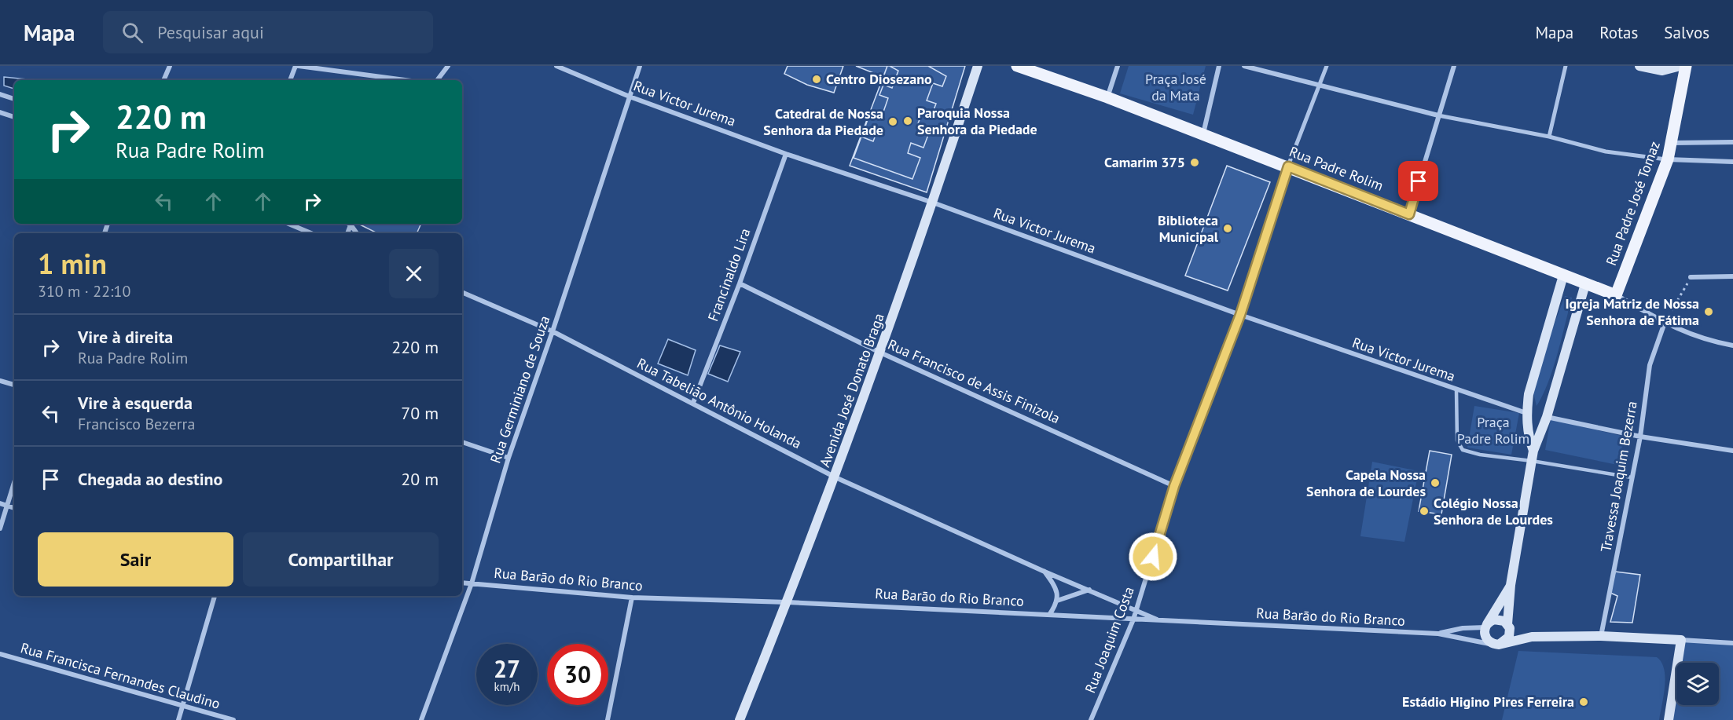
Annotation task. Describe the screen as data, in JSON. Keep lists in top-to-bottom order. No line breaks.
{"streets":{"main road":["Rua Padre Rolim","Rua Padre José Tomaz","Avenida José Donato Braga"],"street":["Rua Victor Jurema","Francinaldo Lira","Rua Francisco de Assis Finizola","Rua Germiniano de Souza","Rua Tabelião Antônio Holanda","Travessa Joaquim Bezerra","Rua Barāo do Rio Branco","Rua Joaquim Costa","Rua Francisca Fernandes Claudino"]},"crossings":[["Rua Victor Jurema","Francinaldo Lira"],["Rua Victor Jurema","Rua Germiniano de Souza"],["Rua Victor Jurema","Avenida José Donato Braga"],["Rua Victor Jurema","Rua Joaquim Costa"],["Rua Padre Rolim","Rua Padre José Tomaz"],["Rua Padre Rolim","Travessa Joaquim Bezerra"],["Rua Padre Rolim","Rua Joaquim Costa"],["Francinaldo Lira","Rua Francisco de Assis Finizola"],["Francinaldo Lira","Rua Tabelião Antônio Holanda"],["Rua Francisco de Assis Finizola","Avenida José Donato Braga"],["Rua Francisco de Assis Finizola","Rua Joaquim Costa"],["Rua Germiniano de Souza","Rua Tabelião Antônio Holanda"],["Rua Germiniano de Souza","Rua Barāo do Rio Branco"],["Avenida José Donato Braga","Rua Tabelião Antônio Holanda"],["Avenida José Donato Braga","Rua Barāo do Rio Branco"],["Rua Tabelião Antônio Holanda","Rua Barāo do Rio Branco"],["Rua Tabelião Antônio Holanda","Rua Joaquim Costa"],["Rua Barāo do Rio Branco","Rua Joaquim Costa"]],"parks":["Praça José da Mata","Praça Padre Rolim"],"places":["Centro Diosezano","Paroquia Nossa Senhora da Piedade","Catedral de Nossa Senhora da Piedade","Camarim 375","Biblioteca Municipal","Igreja Matriz de Nossa Senhora de Fátima","Capela Nossa Senhora de Lourdes","Colégio Nossa Senhora de Lourdes","Estádio Higino Pires Ferreira"],"page":{"header":"Mapa","search":"Pesquisar aqui","nav":["Mapa","Rotas","Salvos"],"turn":["220 m","Rua Padre Rolim"],"heading":["1 min","310 m · 22:10"],"list":[{"name":"Vire à direita","note":"Rua Padre Rolim","value":"220 m"},{"name":"Vire à esquerda","note":"Francisco Bezerra","value":"70 m"},{"name":"Chegada ao destino","value":"20 m"}],"buttons":["Sair","Compartilhar"],"speed":"27 km/h","limit":"30"}}
